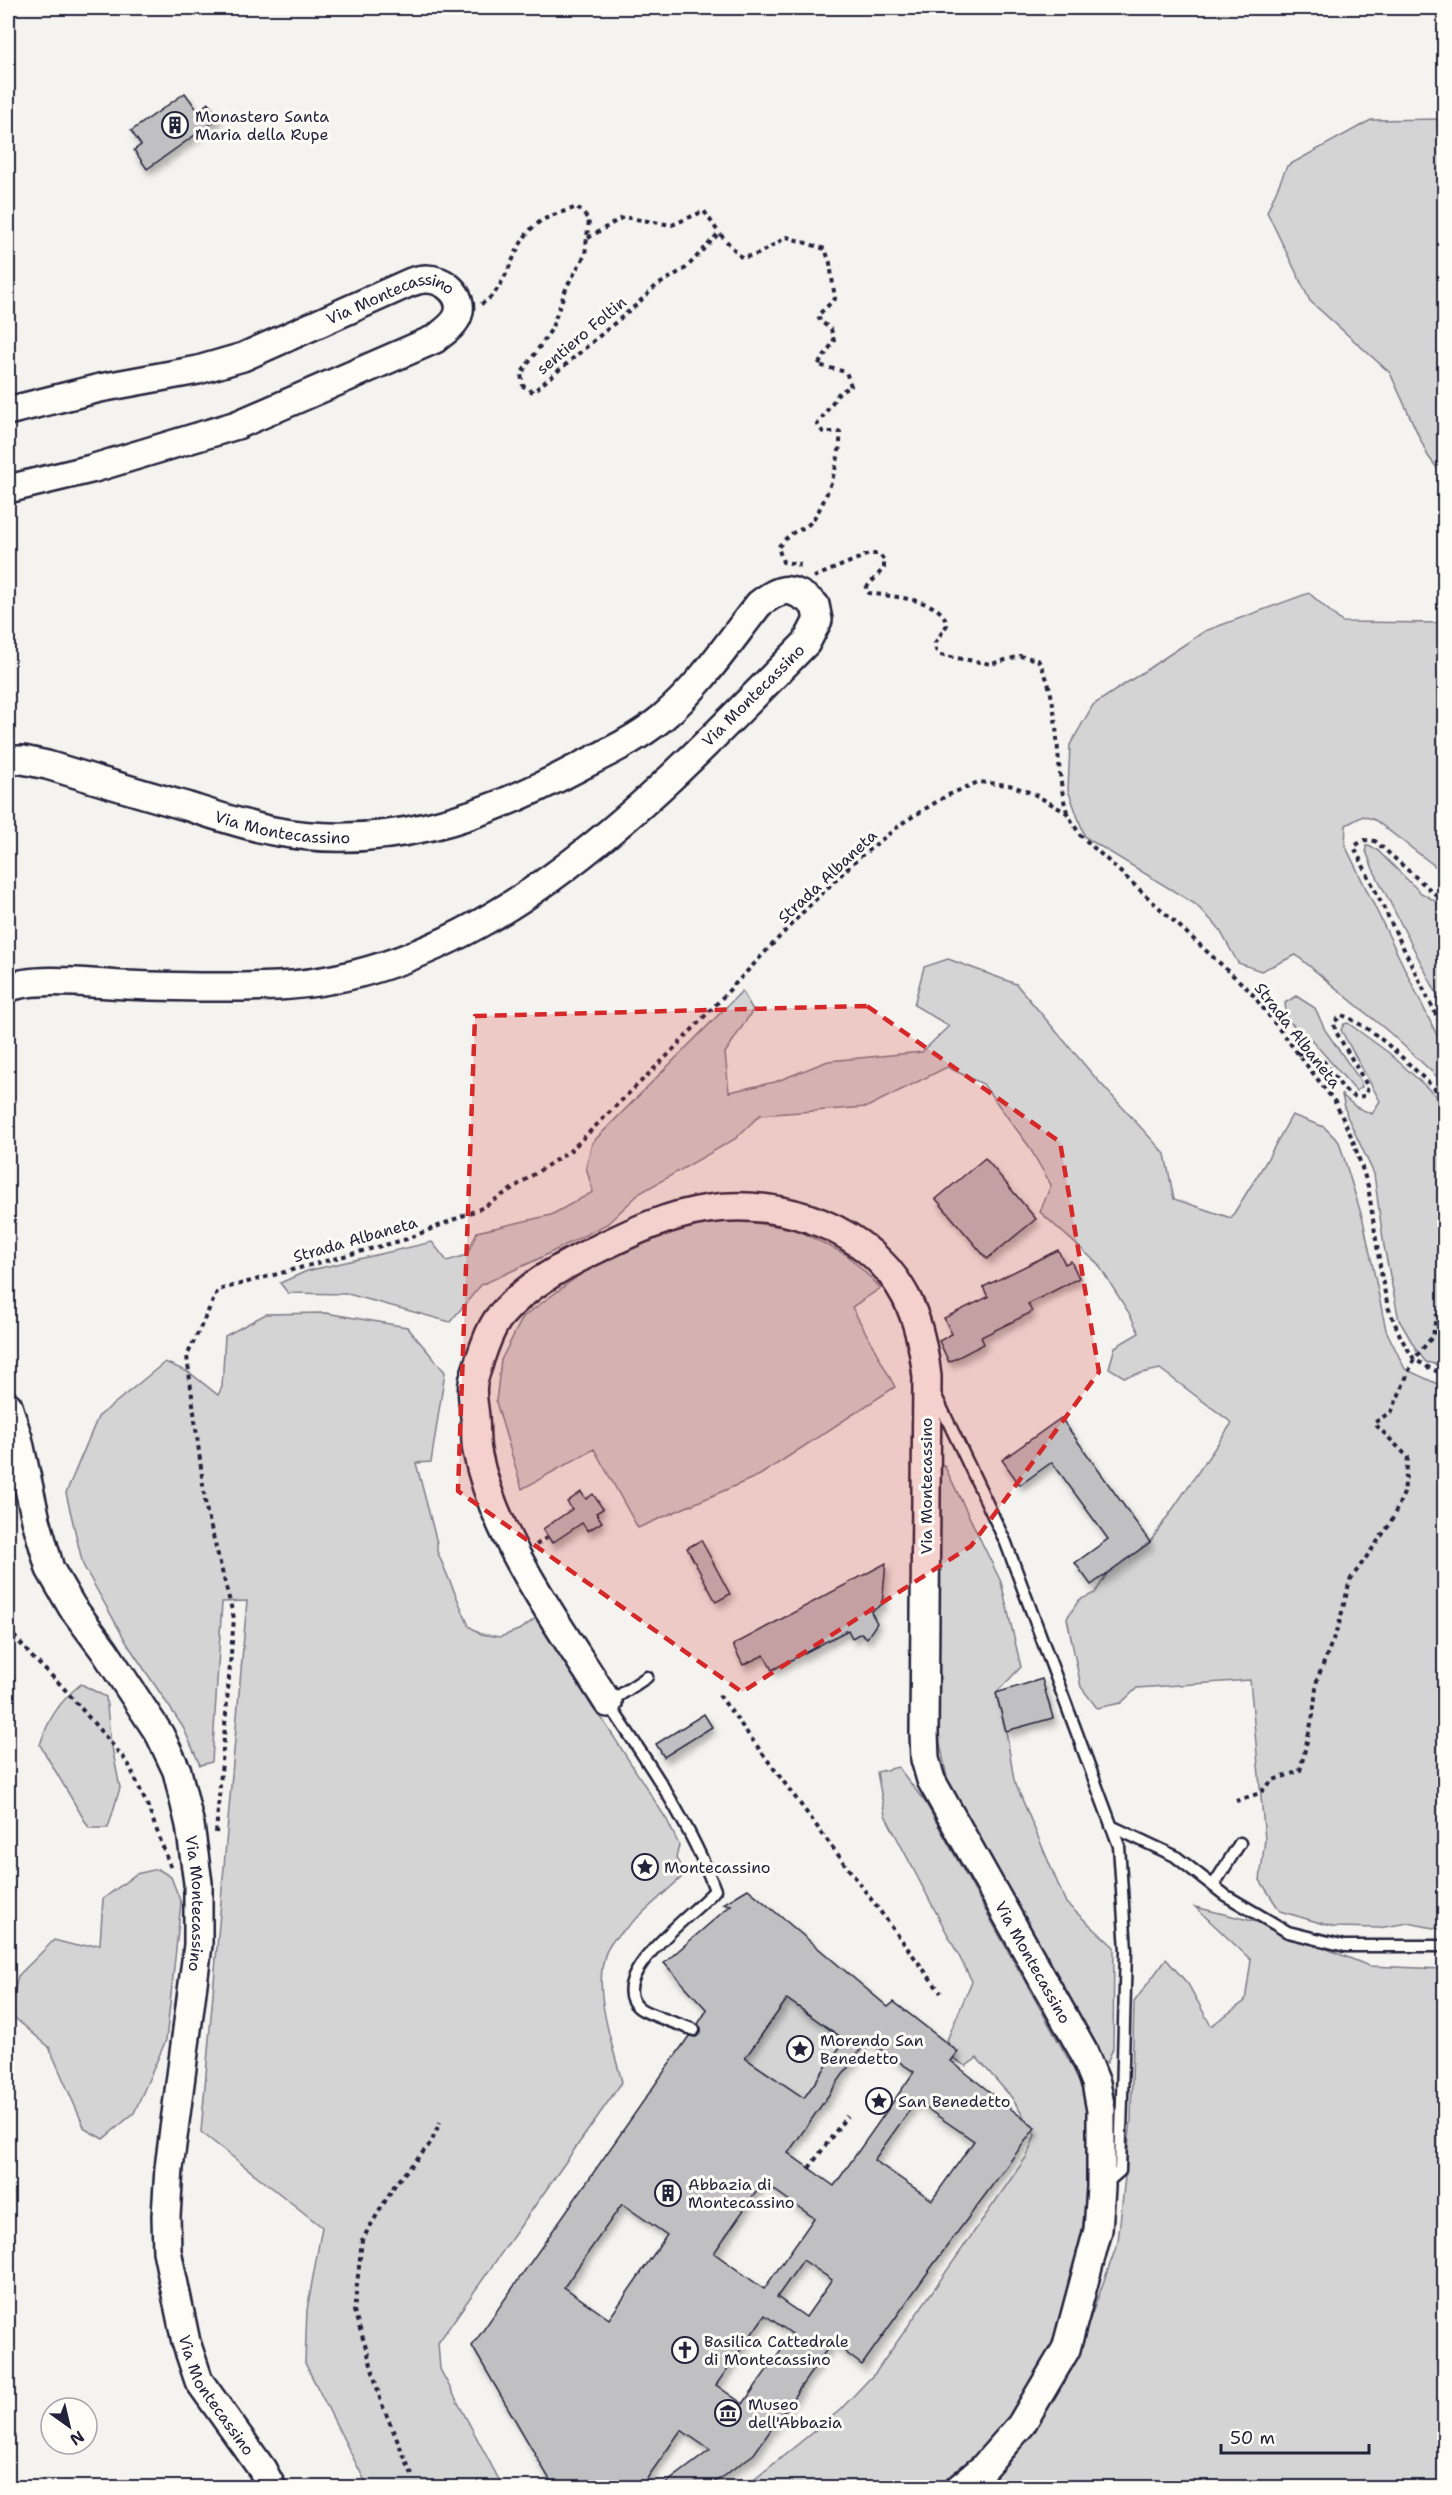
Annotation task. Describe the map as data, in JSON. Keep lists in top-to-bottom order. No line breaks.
{"streets":{"street":["Via Montecassino"],"path":["sentiero Foltin","Strada Albaneta"]},"places":{"building":["Monastero Santa Maria della Rupe","Abbazia di Montecassino"],"place":["Montecassino","Morendo San Benedetto","San Benedetto"],"church":["Basilica Cattedrale di Montecassino"],"museum":["Museo dell'Abbazia"]},"scale_bar":"50 m","north":"bottom right"}
